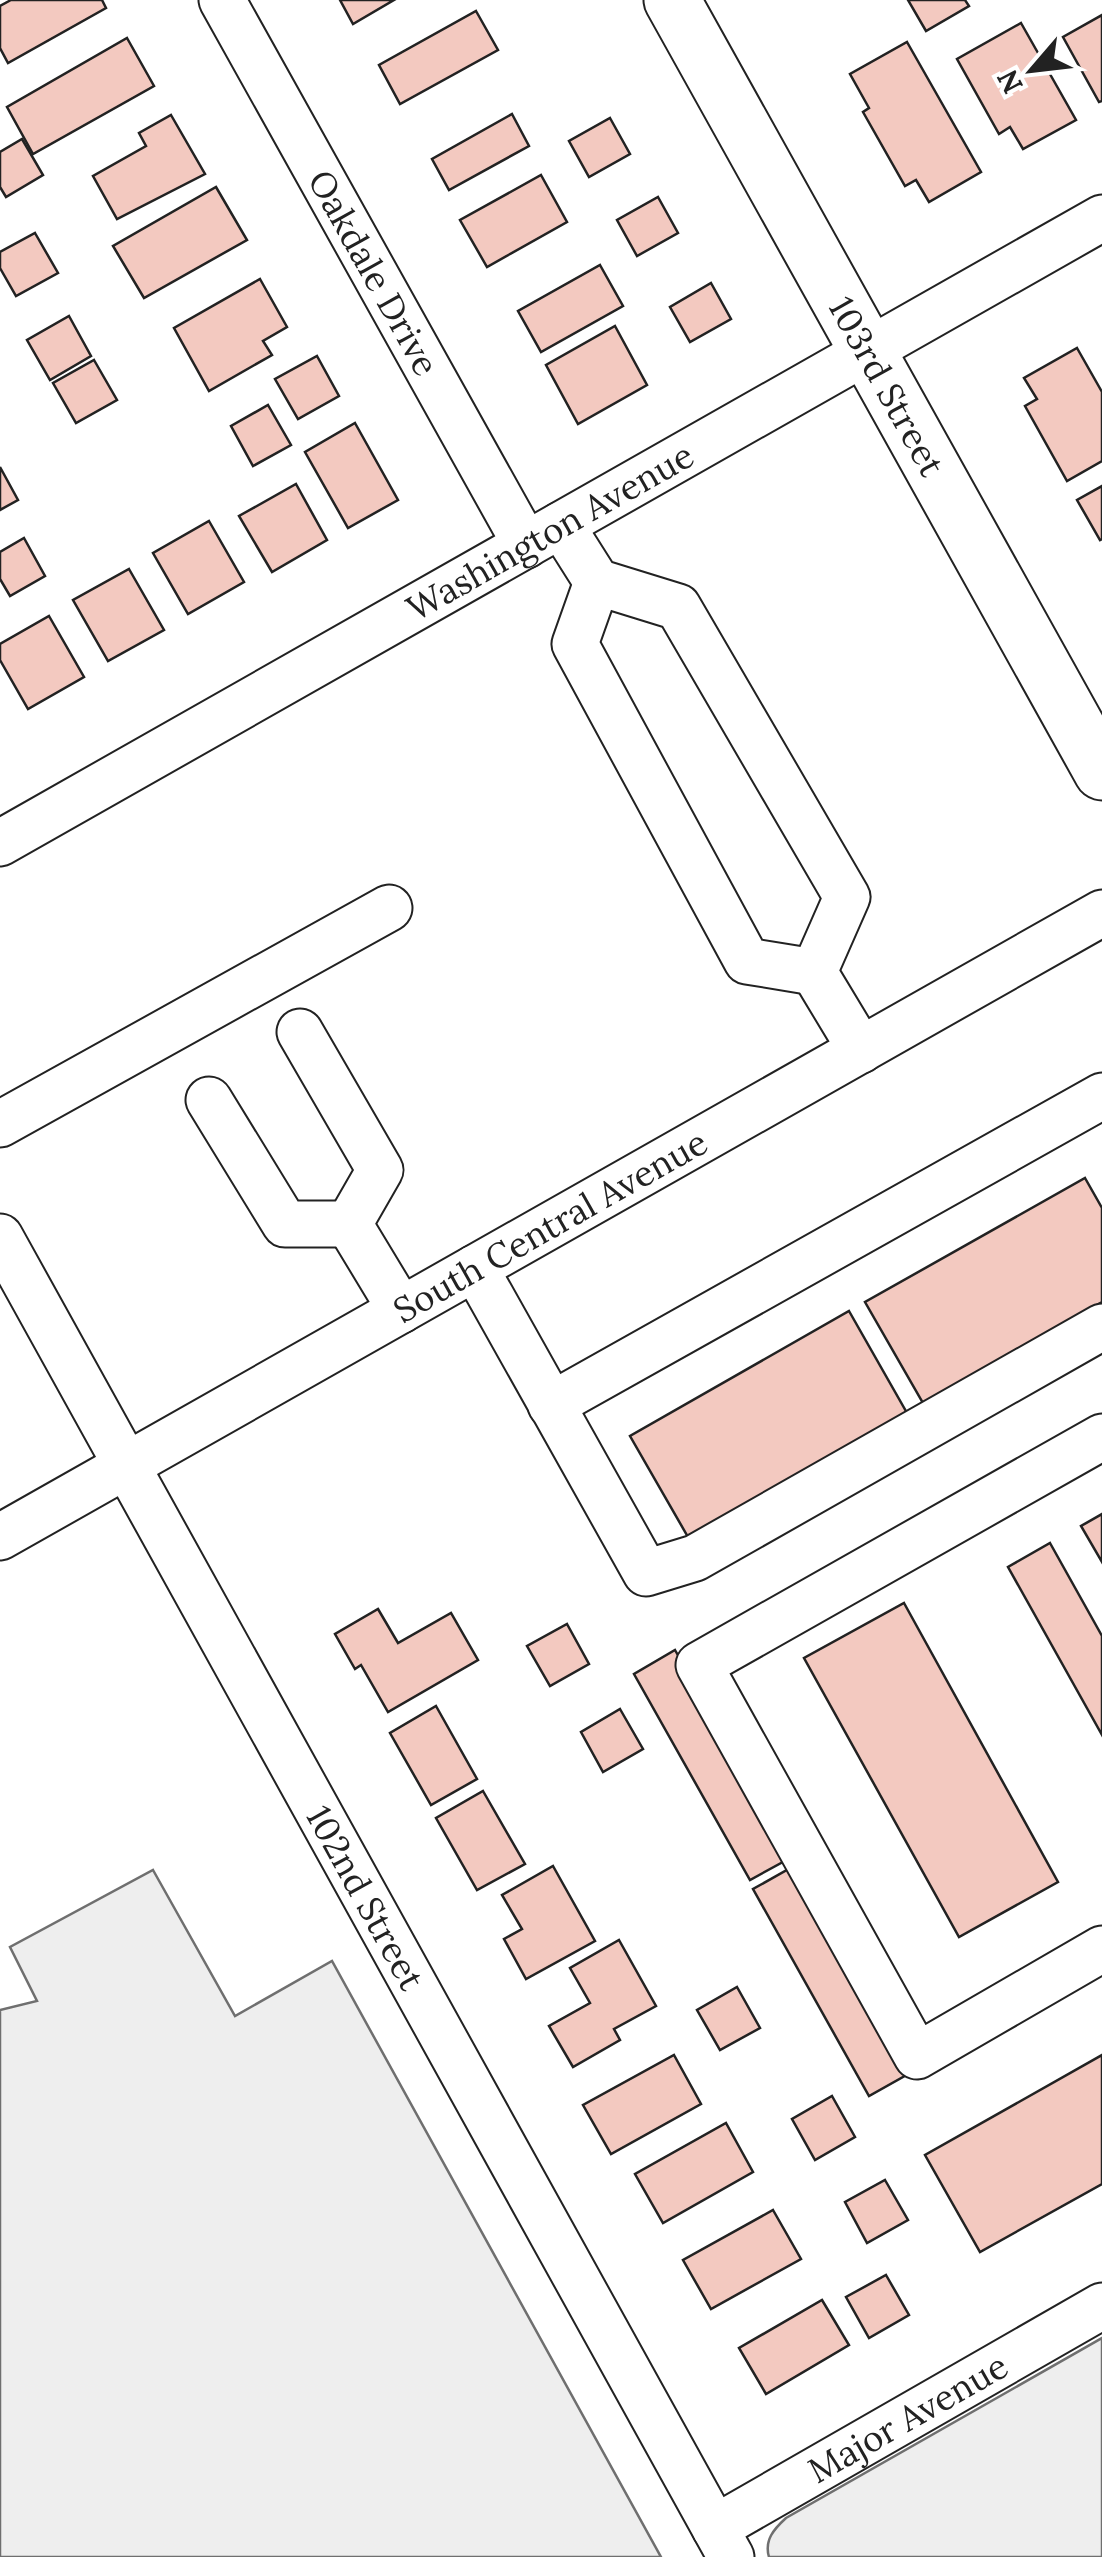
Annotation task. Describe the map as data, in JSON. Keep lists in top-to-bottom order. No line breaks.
{"streets":{"main road":["103rd Street"],"street":["Oakdale Drive","Washington Avenue","South Central Avenue","102nd Street","Major Avenue"]},"crossings":[["Oakdale Drive","Washington Avenue"],["103rd Street","Washington Avenue"],["South Central Avenue","102nd Street"],["102nd Street","Major Avenue"]],"north":"bottom left"}
